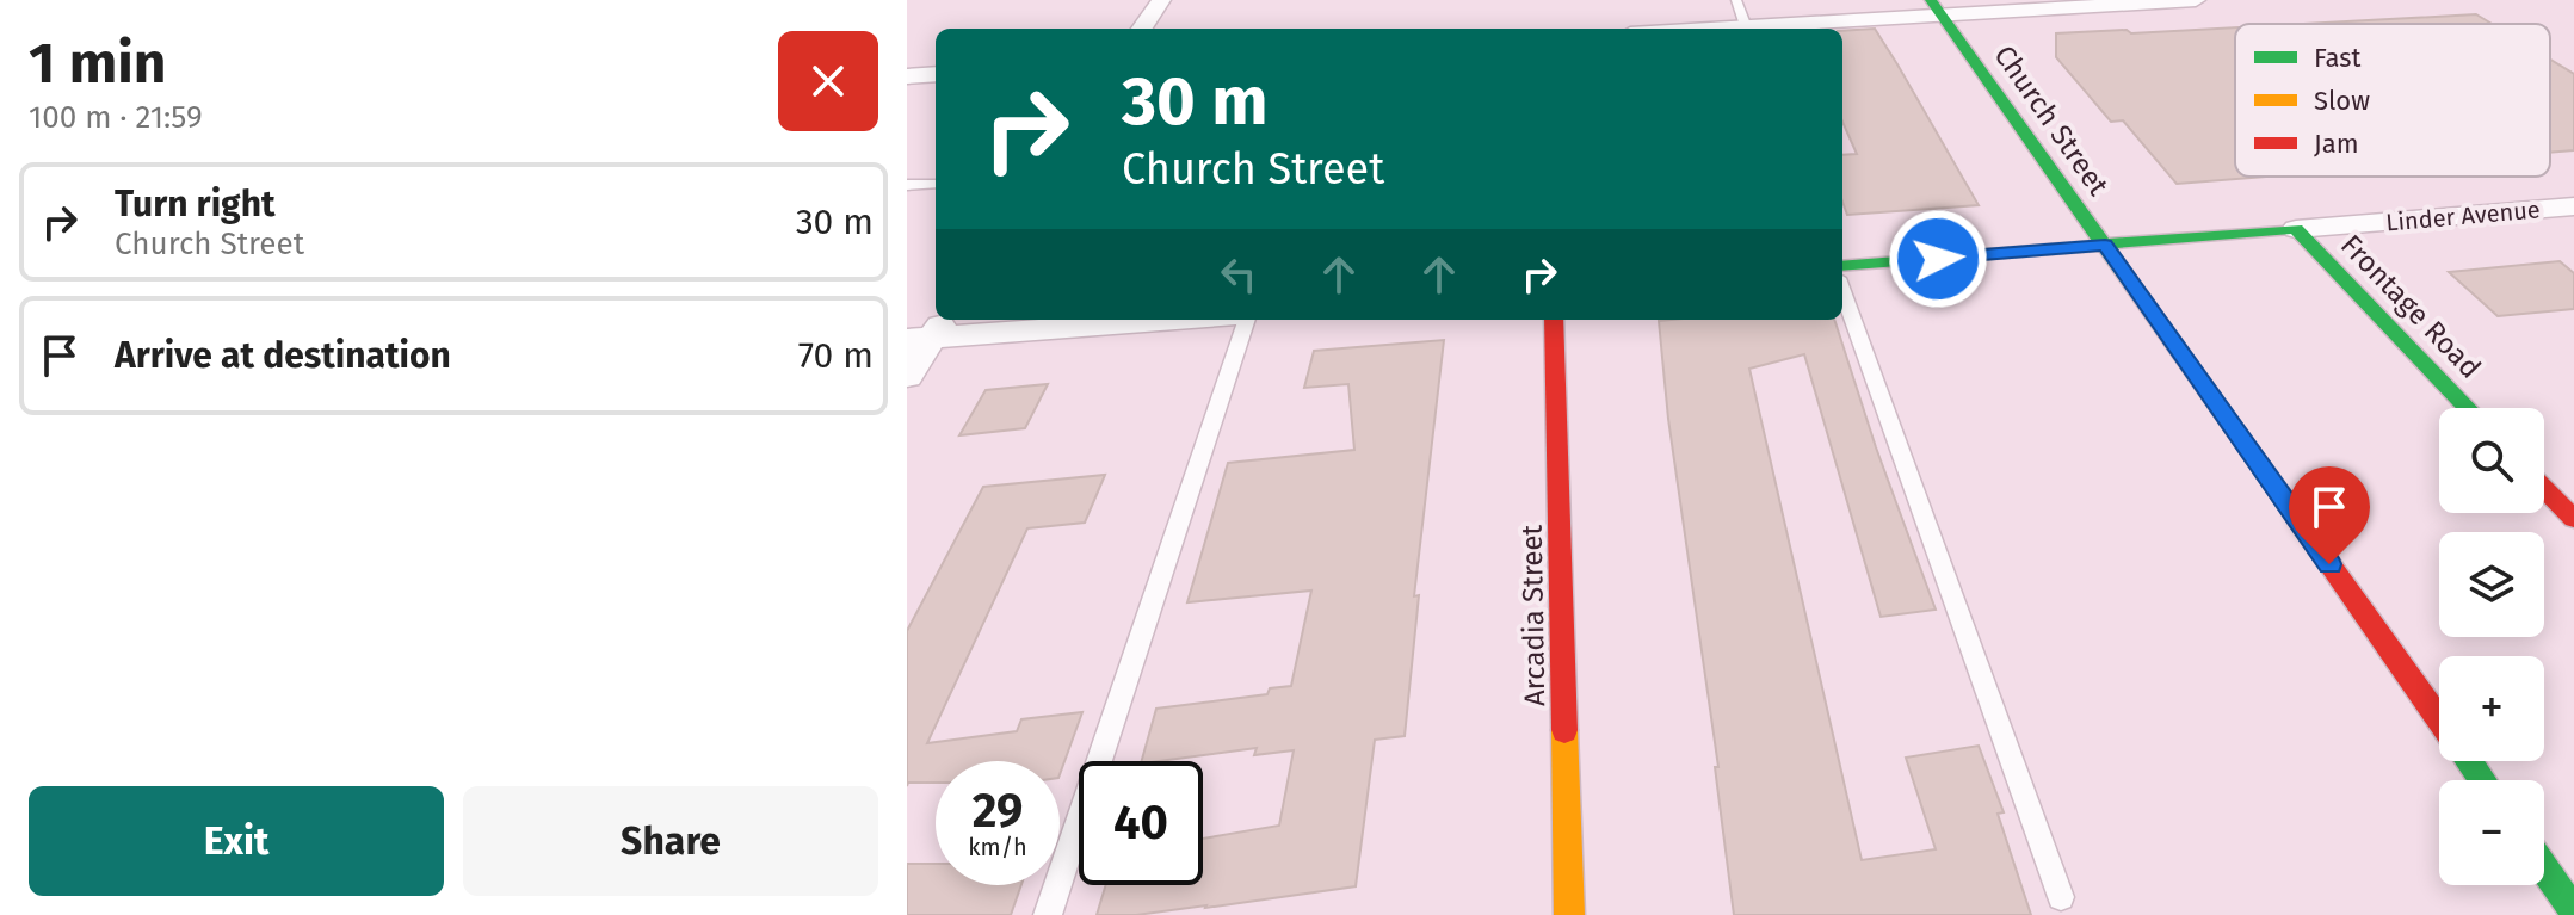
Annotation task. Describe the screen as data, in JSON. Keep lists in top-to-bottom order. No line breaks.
{"streets":{"street":["Church Street","Linder Avenue","Frontage Road","Arcadia Street"]},"crossings":[["Church Street","Linder Avenue"],["Linder Avenue","Frontage Road"]],"legend":["Fast","Slow","Jam"],"page":{"heading":["1 min","100 m · 21:59"],"turn":["30 m","Church Street"],"list":[{"name":"Turn right","note":"Church Street","value":"30 m"},{"name":"Arrive at destination","value":"70 m"}],"map_buttons":["+","−"],"speed":"29 km/h","limit":"40","buttons":["Exit","Share"]}}
